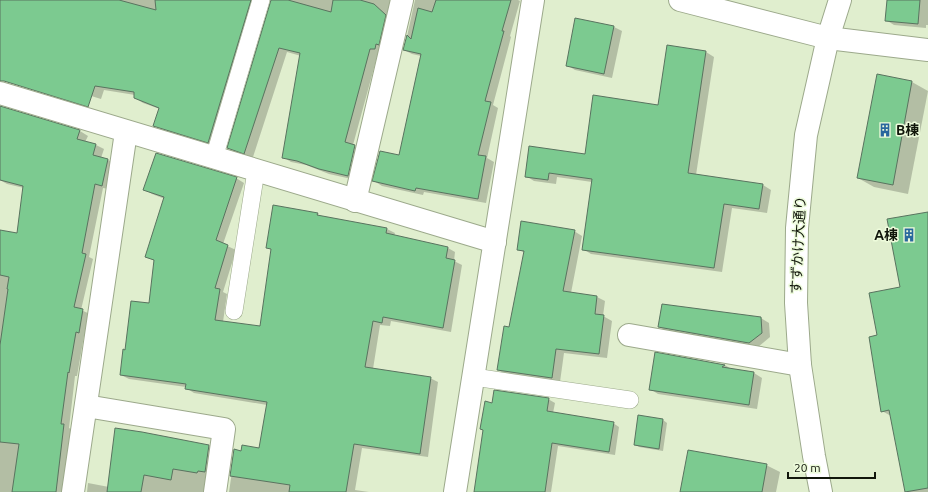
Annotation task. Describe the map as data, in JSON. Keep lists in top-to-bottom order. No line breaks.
{"streets":{"street":["すずかけ大通り"]},"places":{"building":["B棟","A棟"]},"scale_bar":"20 m"}
